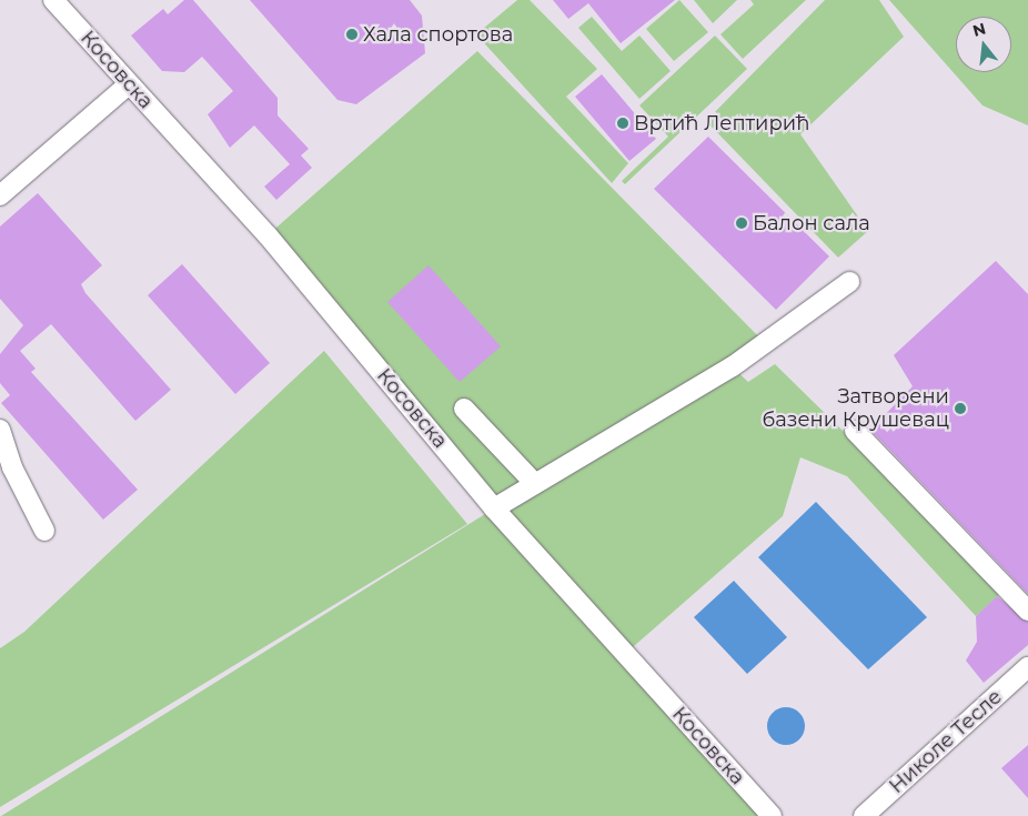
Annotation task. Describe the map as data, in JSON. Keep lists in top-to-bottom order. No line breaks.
{"streets":{"street":["Косовска","Николе Тесле"]},"places":["Хала спортова","Вртић Лептирић","Балон сала","Затворени базени Крушевац"],"north":"top"}
